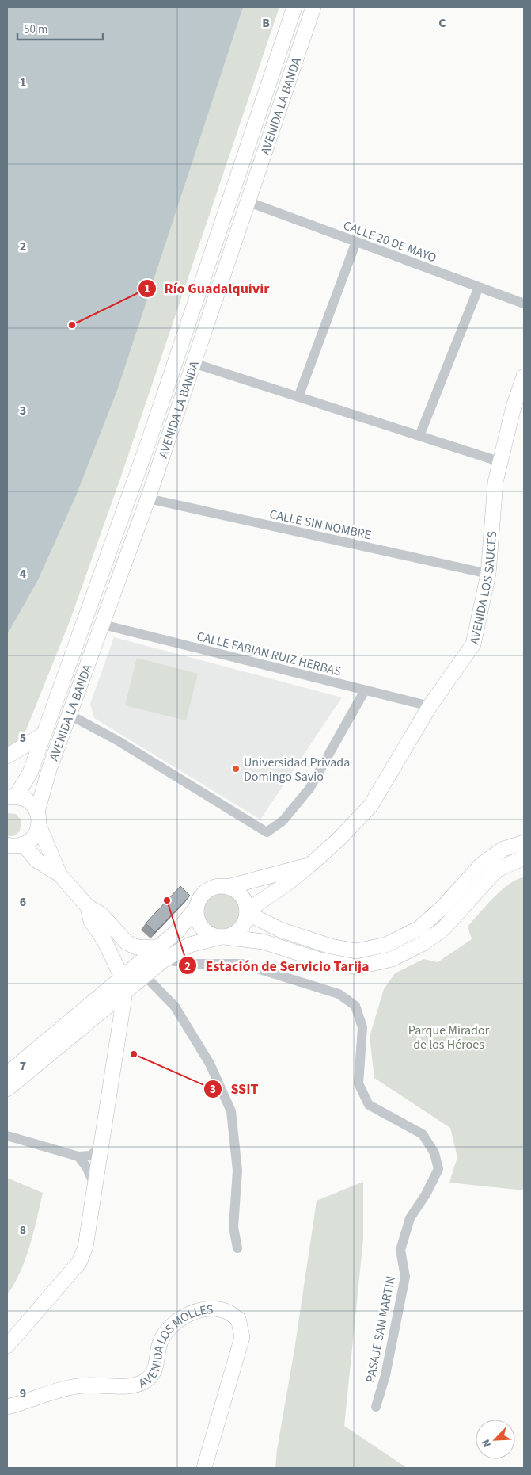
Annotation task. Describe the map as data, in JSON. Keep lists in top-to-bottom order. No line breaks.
{"streets":{"street":["AVENIDA LA BANDA","CALLE 20 DE MAYO","CALLE SIN NOMBRE","AVENIDA LOS SAUCES","CALLE FABIAN RUIZ HERBAS","PASAJE SAN MARTIN","AVENIDA LOS MOLLES"]},"crossings":[["AVENIDA LA BANDA","CALLE 20 DE MAYO"],["AVENIDA LA BANDA","CALLE SIN NOMBRE"],["AVENIDA LA BANDA","CALLE FABIAN RUIZ HERBAS"],["CALLE SIN NOMBRE","AVENIDA LOS SAUCES"],["AVENIDA LOS SAUCES","CALLE FABIAN RUIZ HERBAS"]],"parks":["Parque Mirador de los Héroes"],"places":["Río Guadalquivir","Universidad Privada Domingo Savio","Estación de Servicio Tarija","SSIT"],"scale_bar":"50 m","north":"bottom left","grid":{"columns":["B","C"],"rows":["1","2","3","4","5","6","7","8","9"]}}
